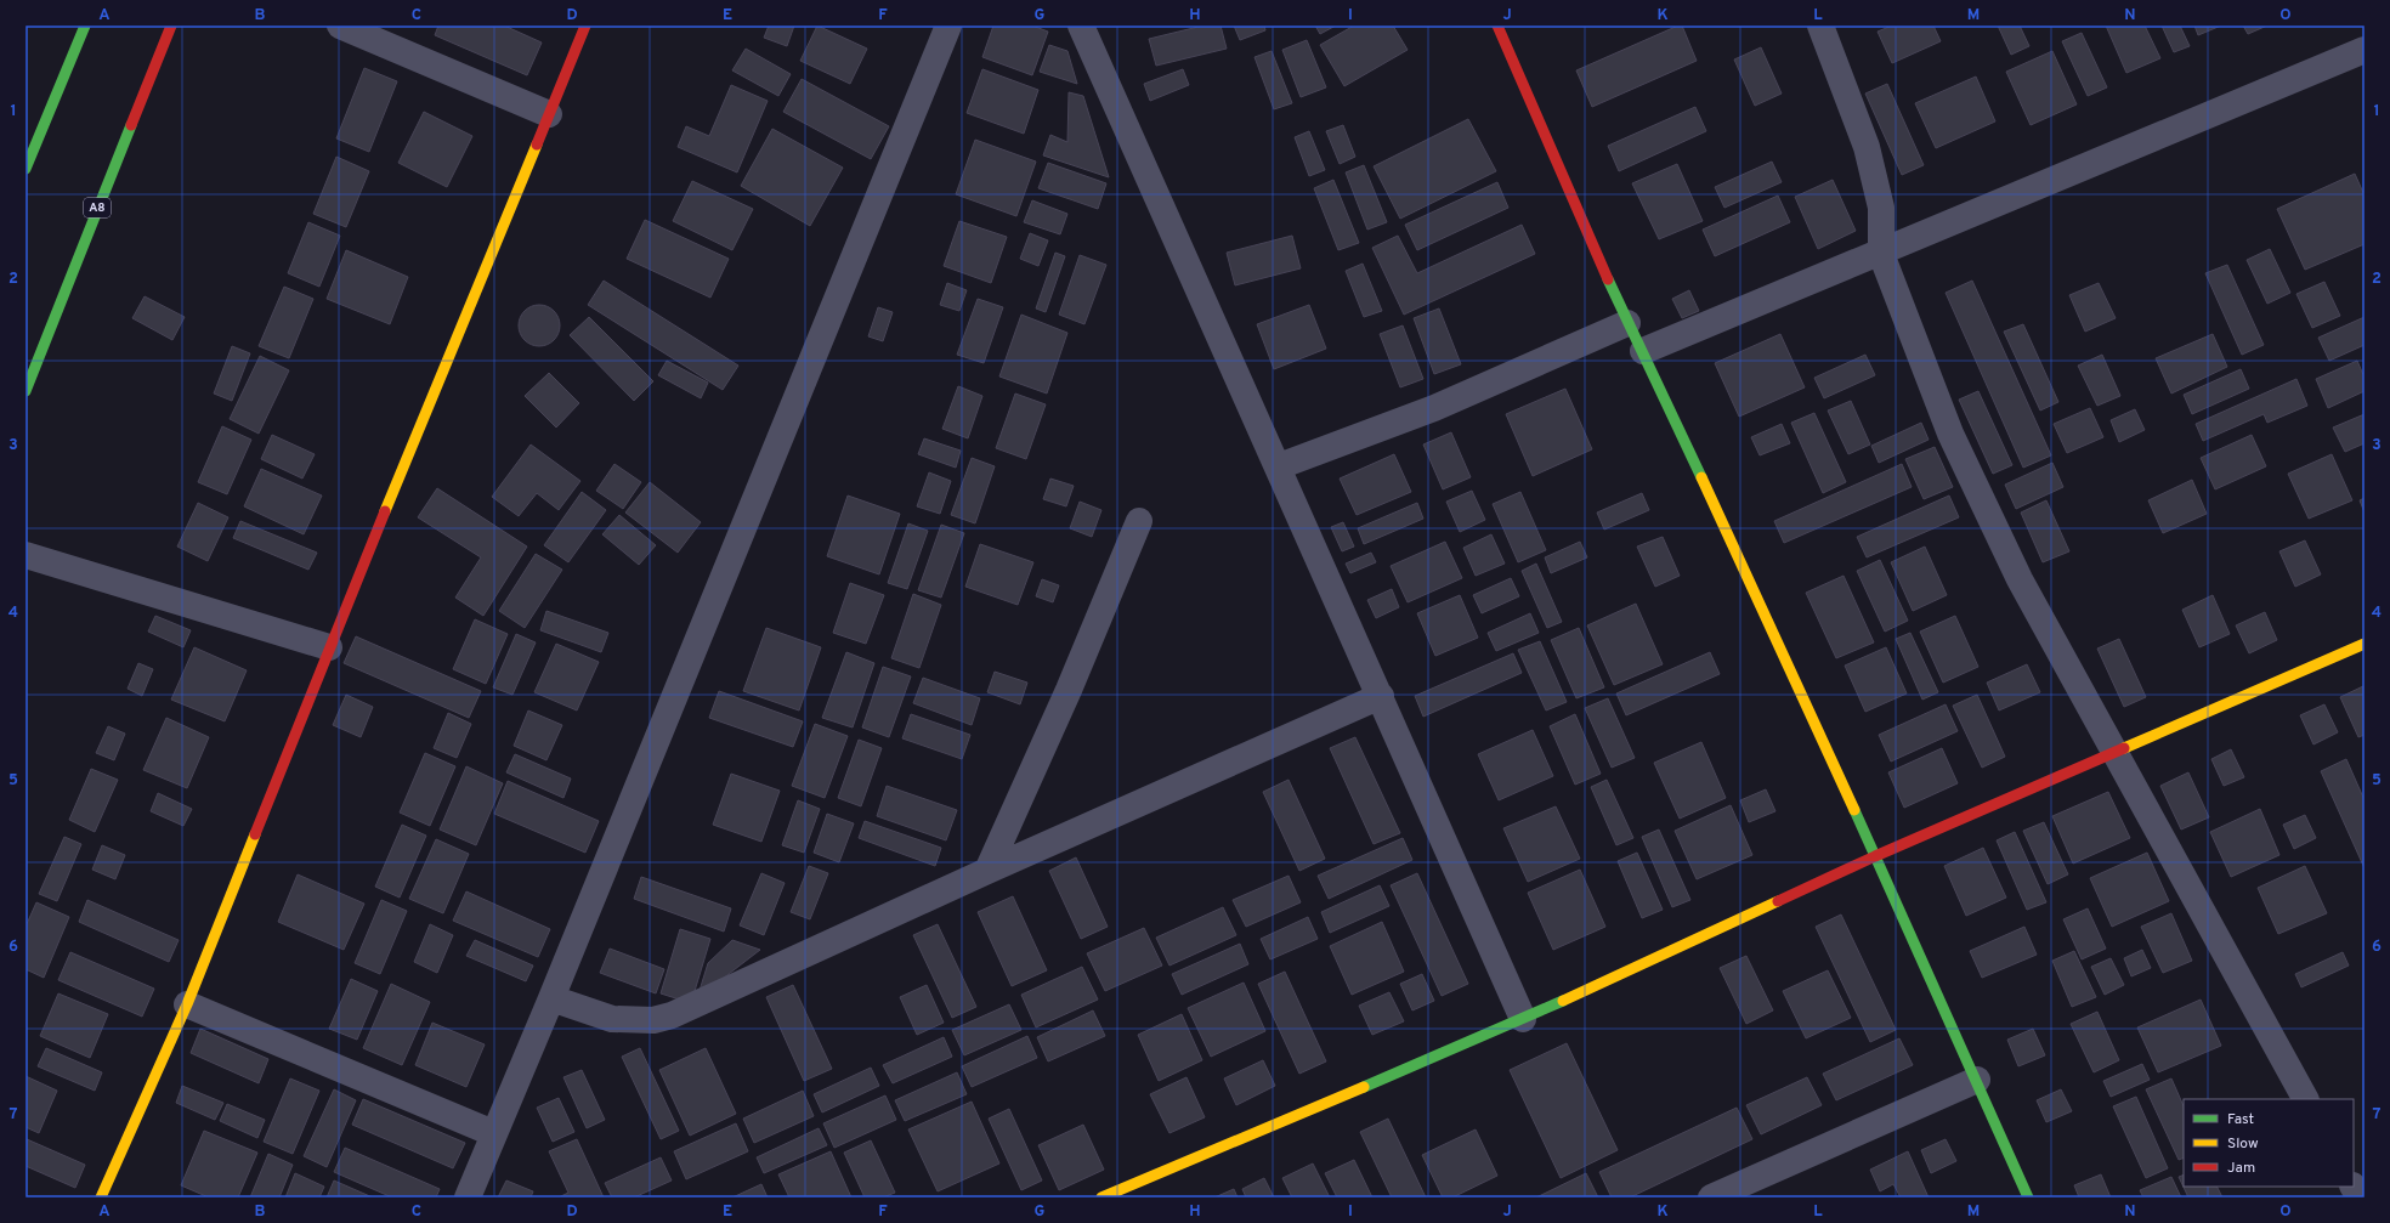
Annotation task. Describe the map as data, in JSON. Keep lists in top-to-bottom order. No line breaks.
{"streets":{"main road":["A8"]},"legend":["Fast","Slow","Jam"],"grid":{"columns":["A","B","C","D","E","F","G","H","I","J","K","L","M","N","O"],"rows":["1","2","3","4","5","6","7"]}}
